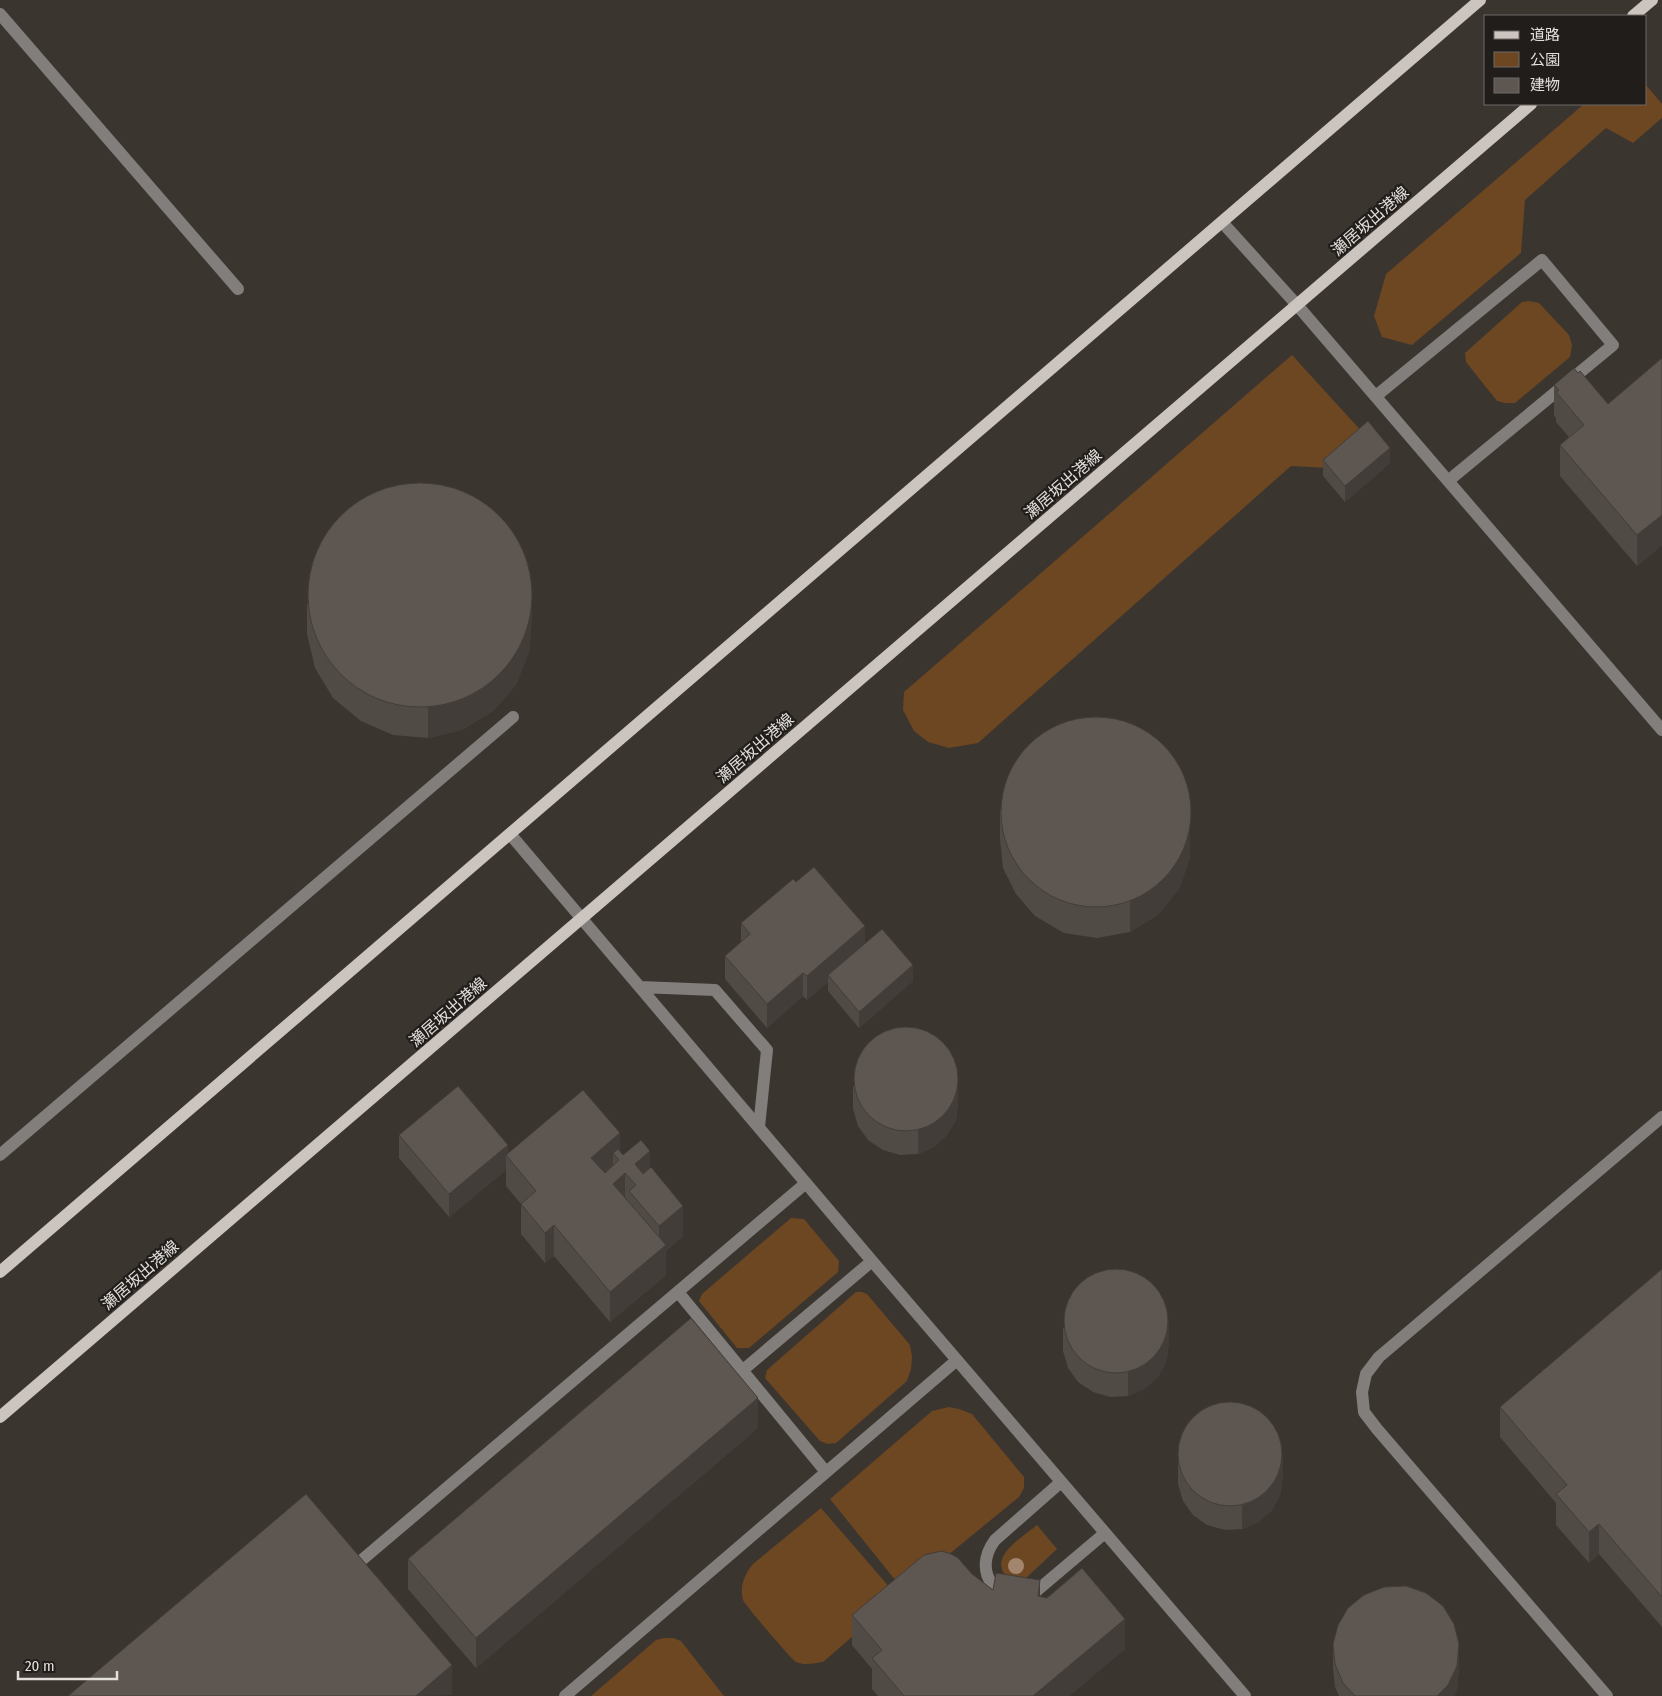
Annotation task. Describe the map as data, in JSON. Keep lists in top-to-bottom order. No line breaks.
{"streets":{"main road":["瀬居坂出港線"]},"legend":["道路","公園","建物"],"scale_bar":"20 m"}
